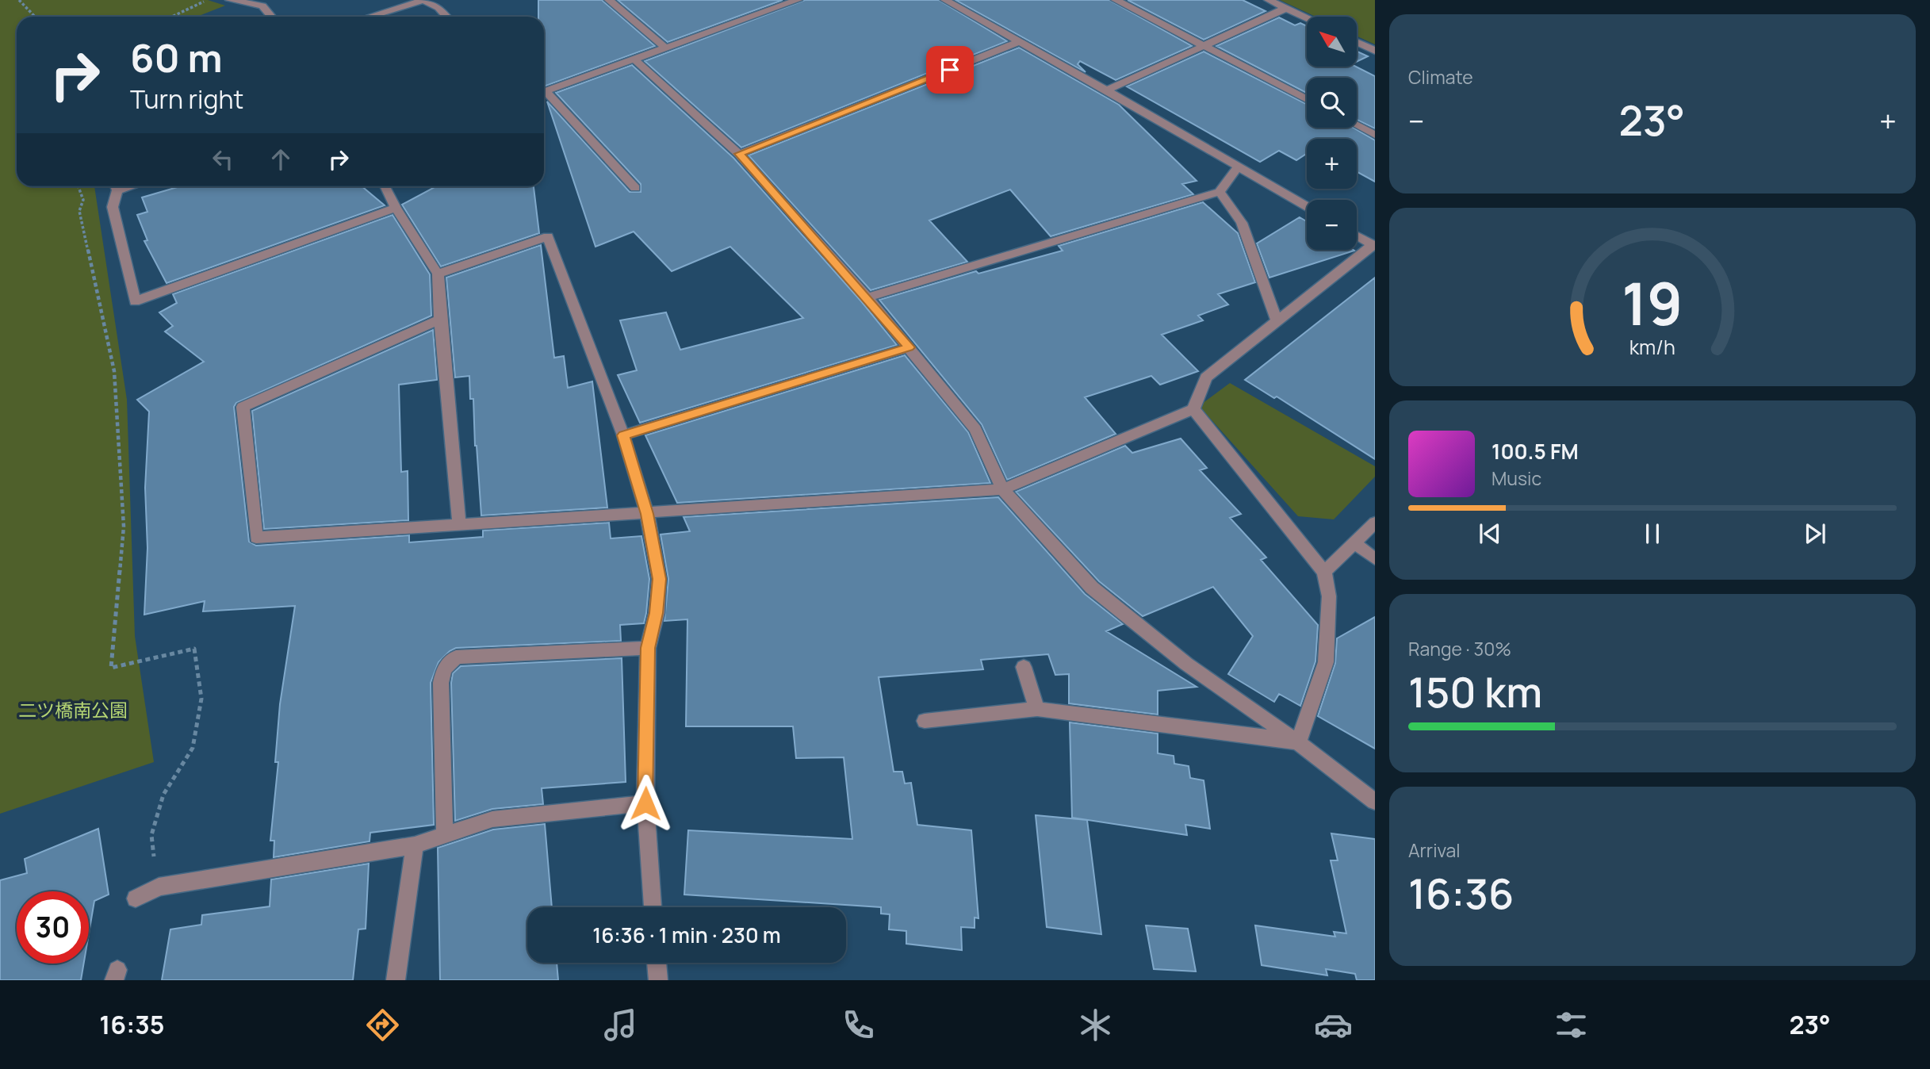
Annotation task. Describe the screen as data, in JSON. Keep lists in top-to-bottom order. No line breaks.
{"parks":["二ツ橋南公園"],"north":"top left","page":{"tile":["Climate",["Range · 30%","150 km"],["Arrival","16:36"]],"map_buttons":["+","−"],"turn":["60 m","Turn right"],"heat":["−","23°","+"],"song":["100.5 FM","Music"],"limit":"30","trip":"16:36 · 1 min · 230 m","tabs":["16:35","23°"],"gauge":["19","km/h"]}}
